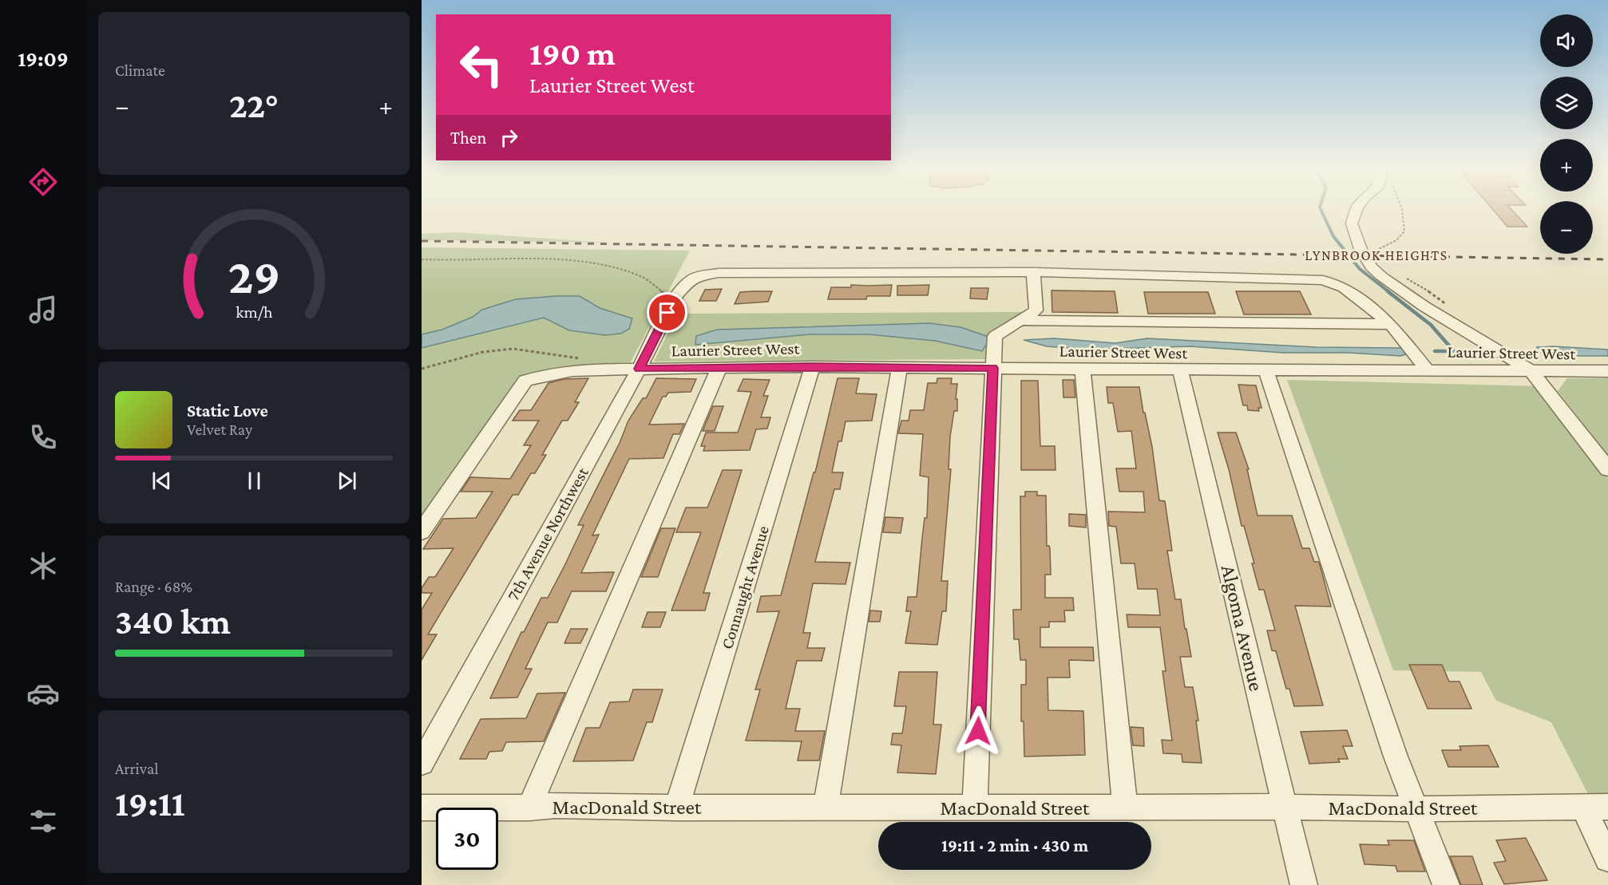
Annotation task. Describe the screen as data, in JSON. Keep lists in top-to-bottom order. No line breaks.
{"streets":{"street":["Laurier Street West","7th Avenue Northwest","Connaught Avenue","Algoma Avenue","MacDonald Street"]},"crossings":[["Laurier Street West","7th Avenue Northwest"],["Laurier Street West","Connaught Avenue"],["Laurier Street West","Algoma Avenue"],["Connaught Avenue","MacDonald Street"],["Algoma Avenue","MacDonald Street"]],"districts":["LYNBROOK HEIGHTS"],"page":{"tabs":"19:09","tile":["Climate",["Range · 68%","340 km"],["Arrival","19:11"]],"map_buttons":["+","−"],"turn":["190 m","Laurier Street West"],"heat":["−","22°","+"],"then":"Then","song":["Static Love","Velvet Ray"],"limit":"30","trip":"19:11 · 2 min · 430 m","gauge":["29","km/h"]}}
